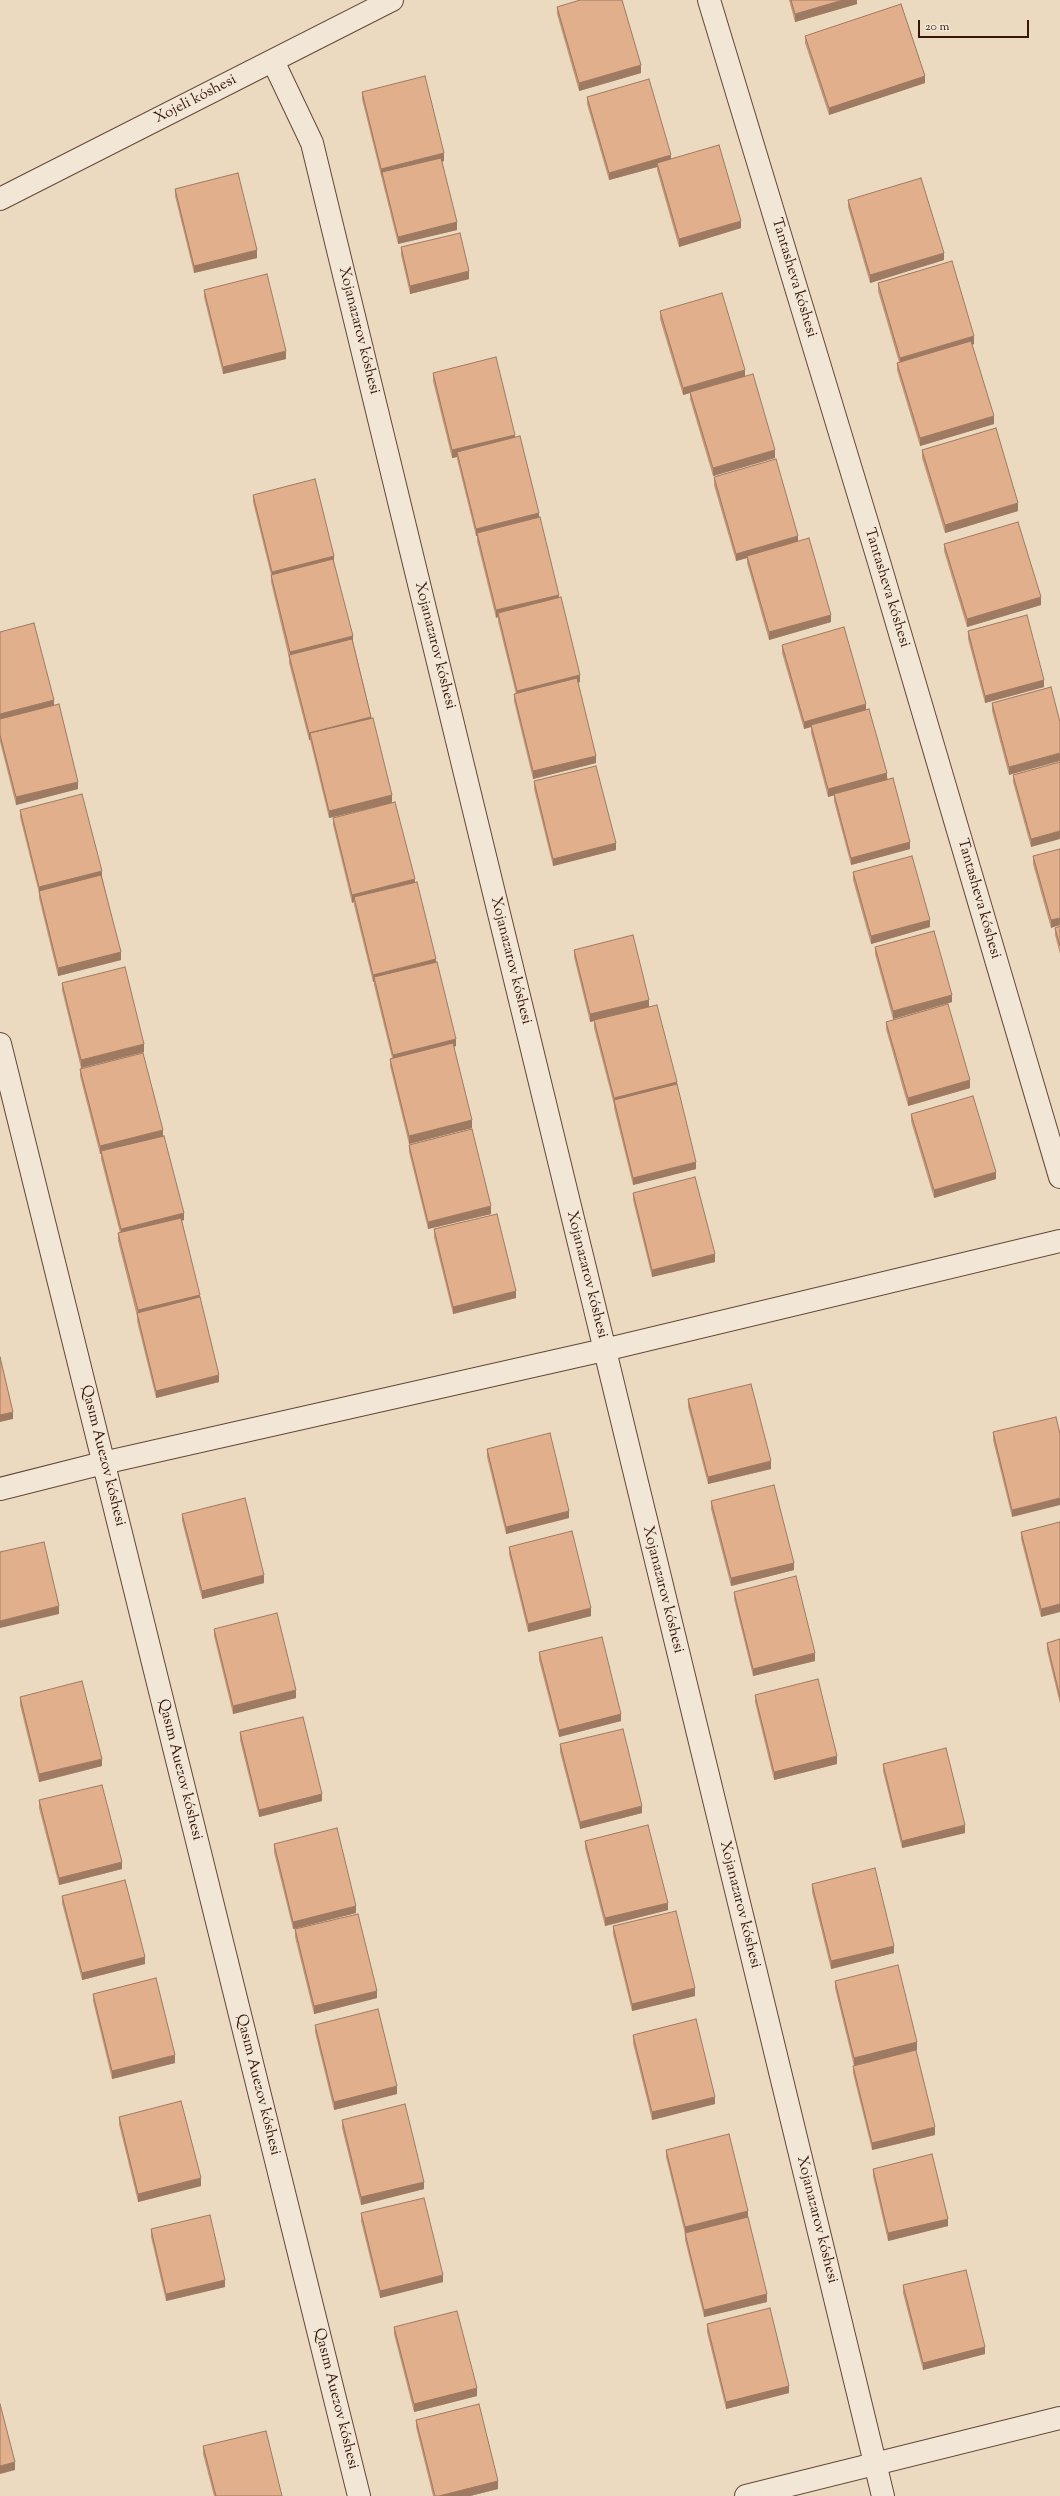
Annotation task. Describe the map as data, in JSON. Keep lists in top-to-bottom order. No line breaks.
{"streets":{"street":["Xojeli kóshesi","Tantasheva kóshesi","Xojanazarov kóshesi","Qasım Auezov kóshesi"]},"crossings":[["Xojeli kóshesi","Xojanazarov kóshesi"]],"scale_bar":"20 m"}
